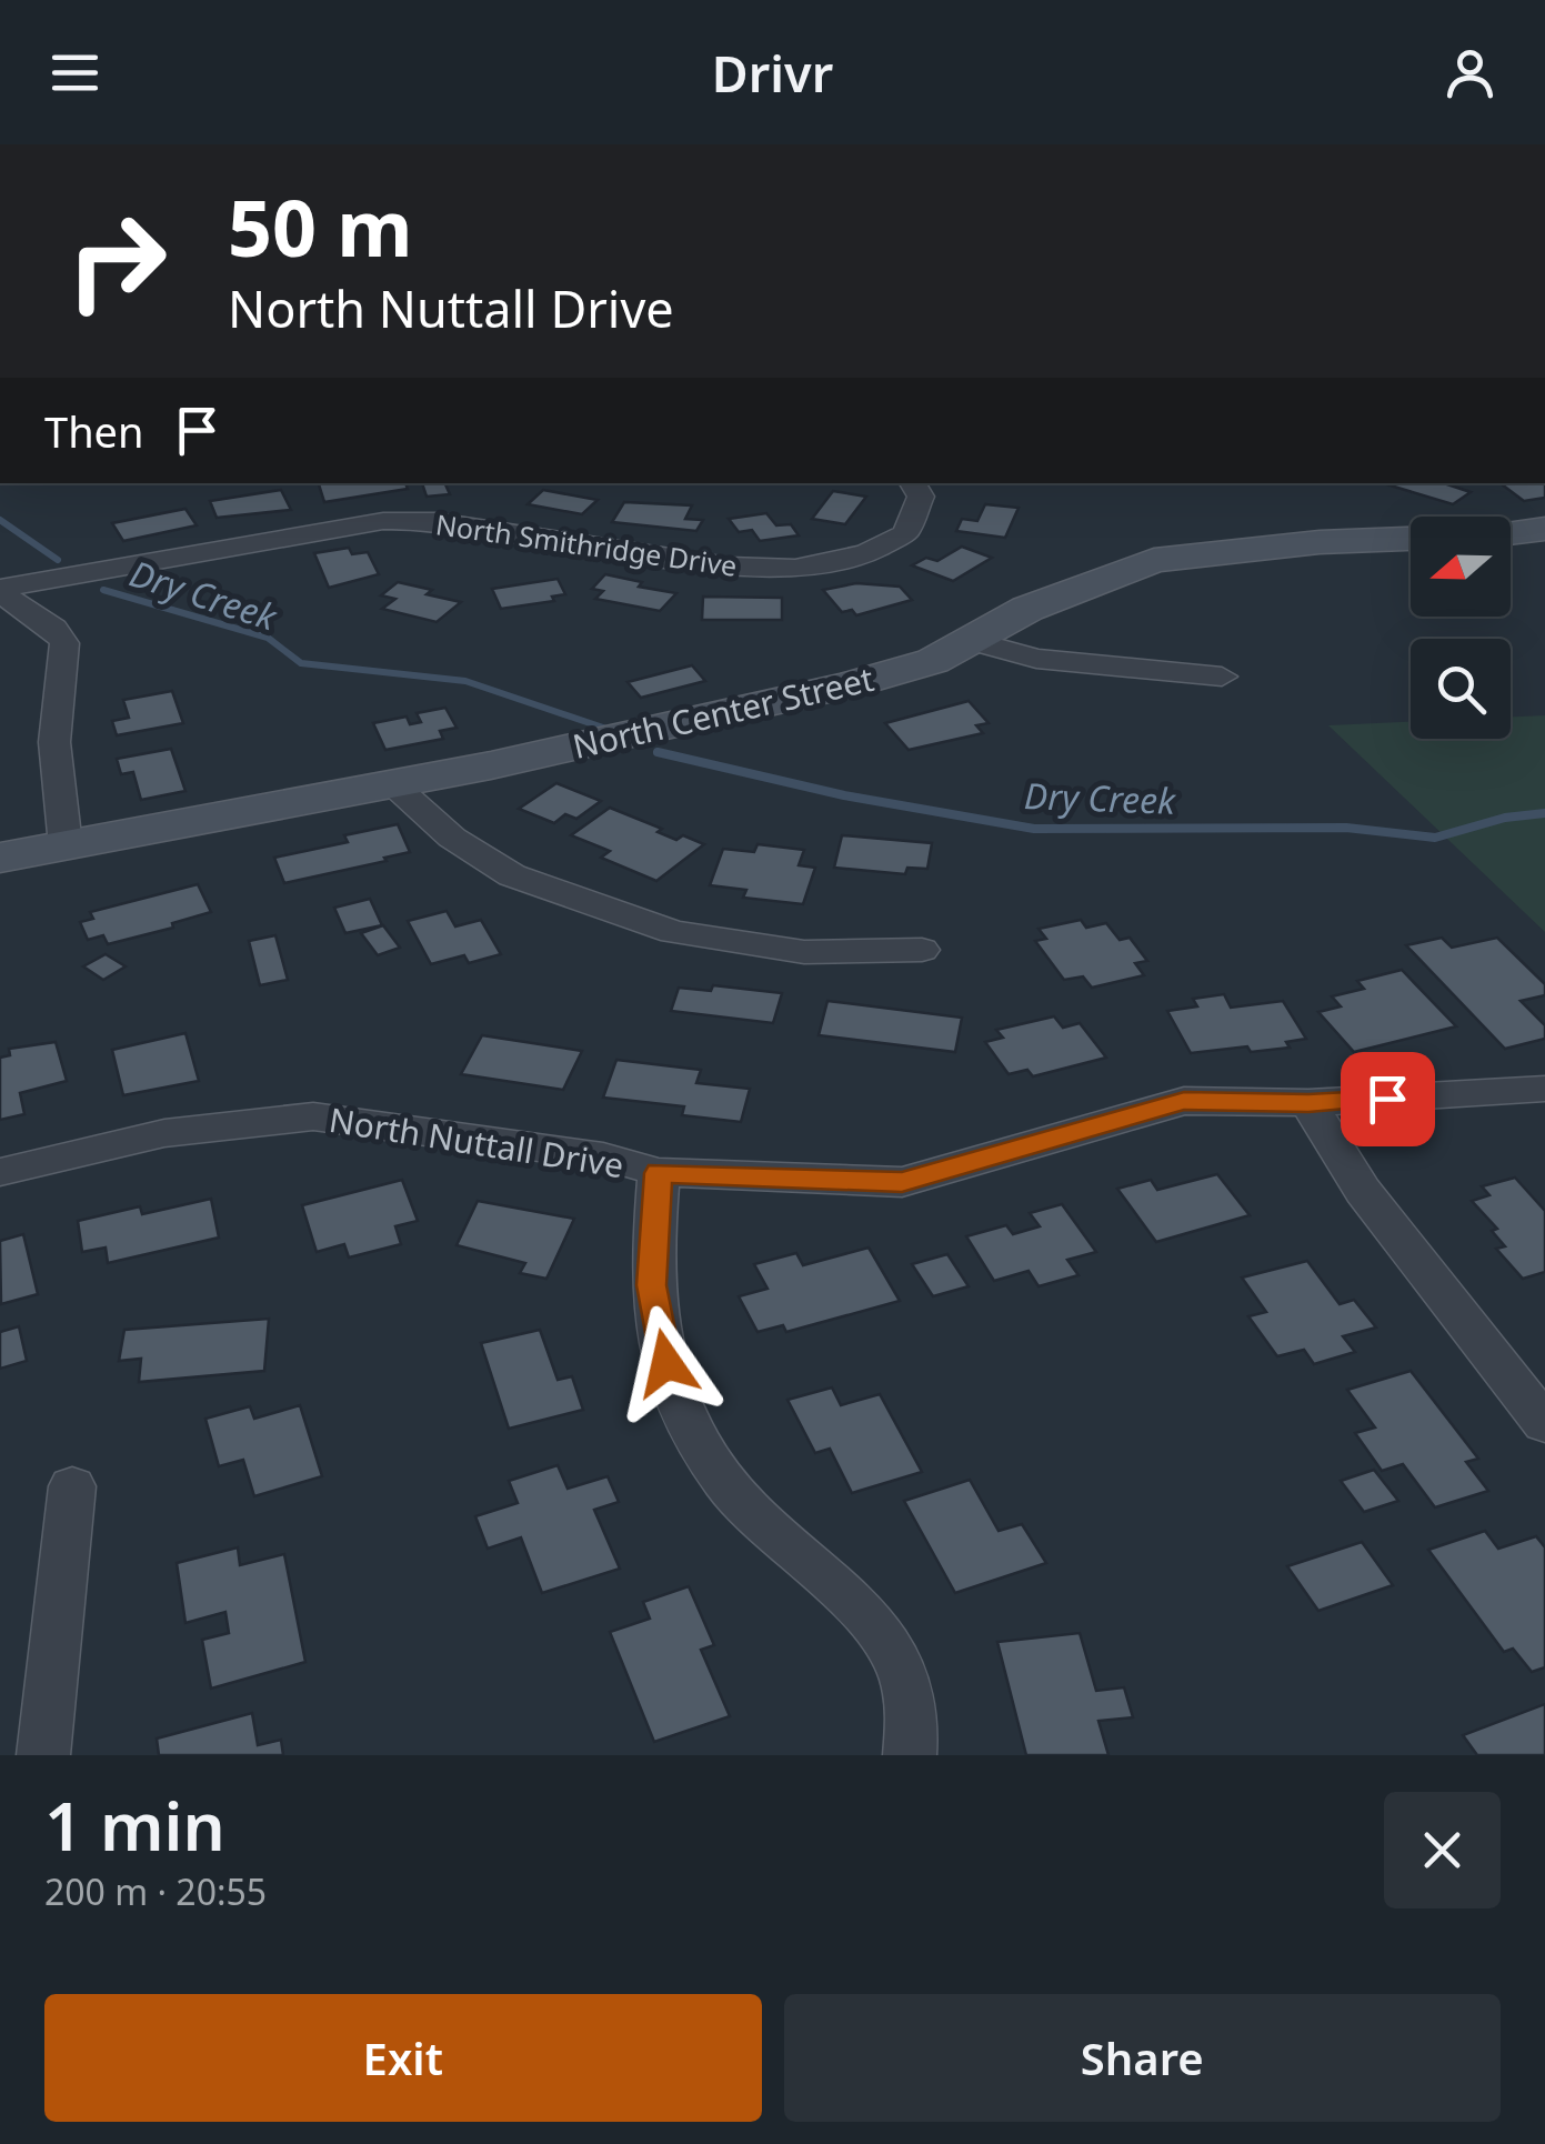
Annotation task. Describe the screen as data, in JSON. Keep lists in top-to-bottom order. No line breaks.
{"streets":{"street":["North Smithridge Drive","North Center Street","North Nuttall Drive"]},"water":["Dry Creek"],"north":"left","page":{"header":"Drivr","turn":["50 m","North Nuttall Drive"],"then":"Then","heading":["1 min","200 m · 20:55"],"buttons":["Exit","Share"]}}
